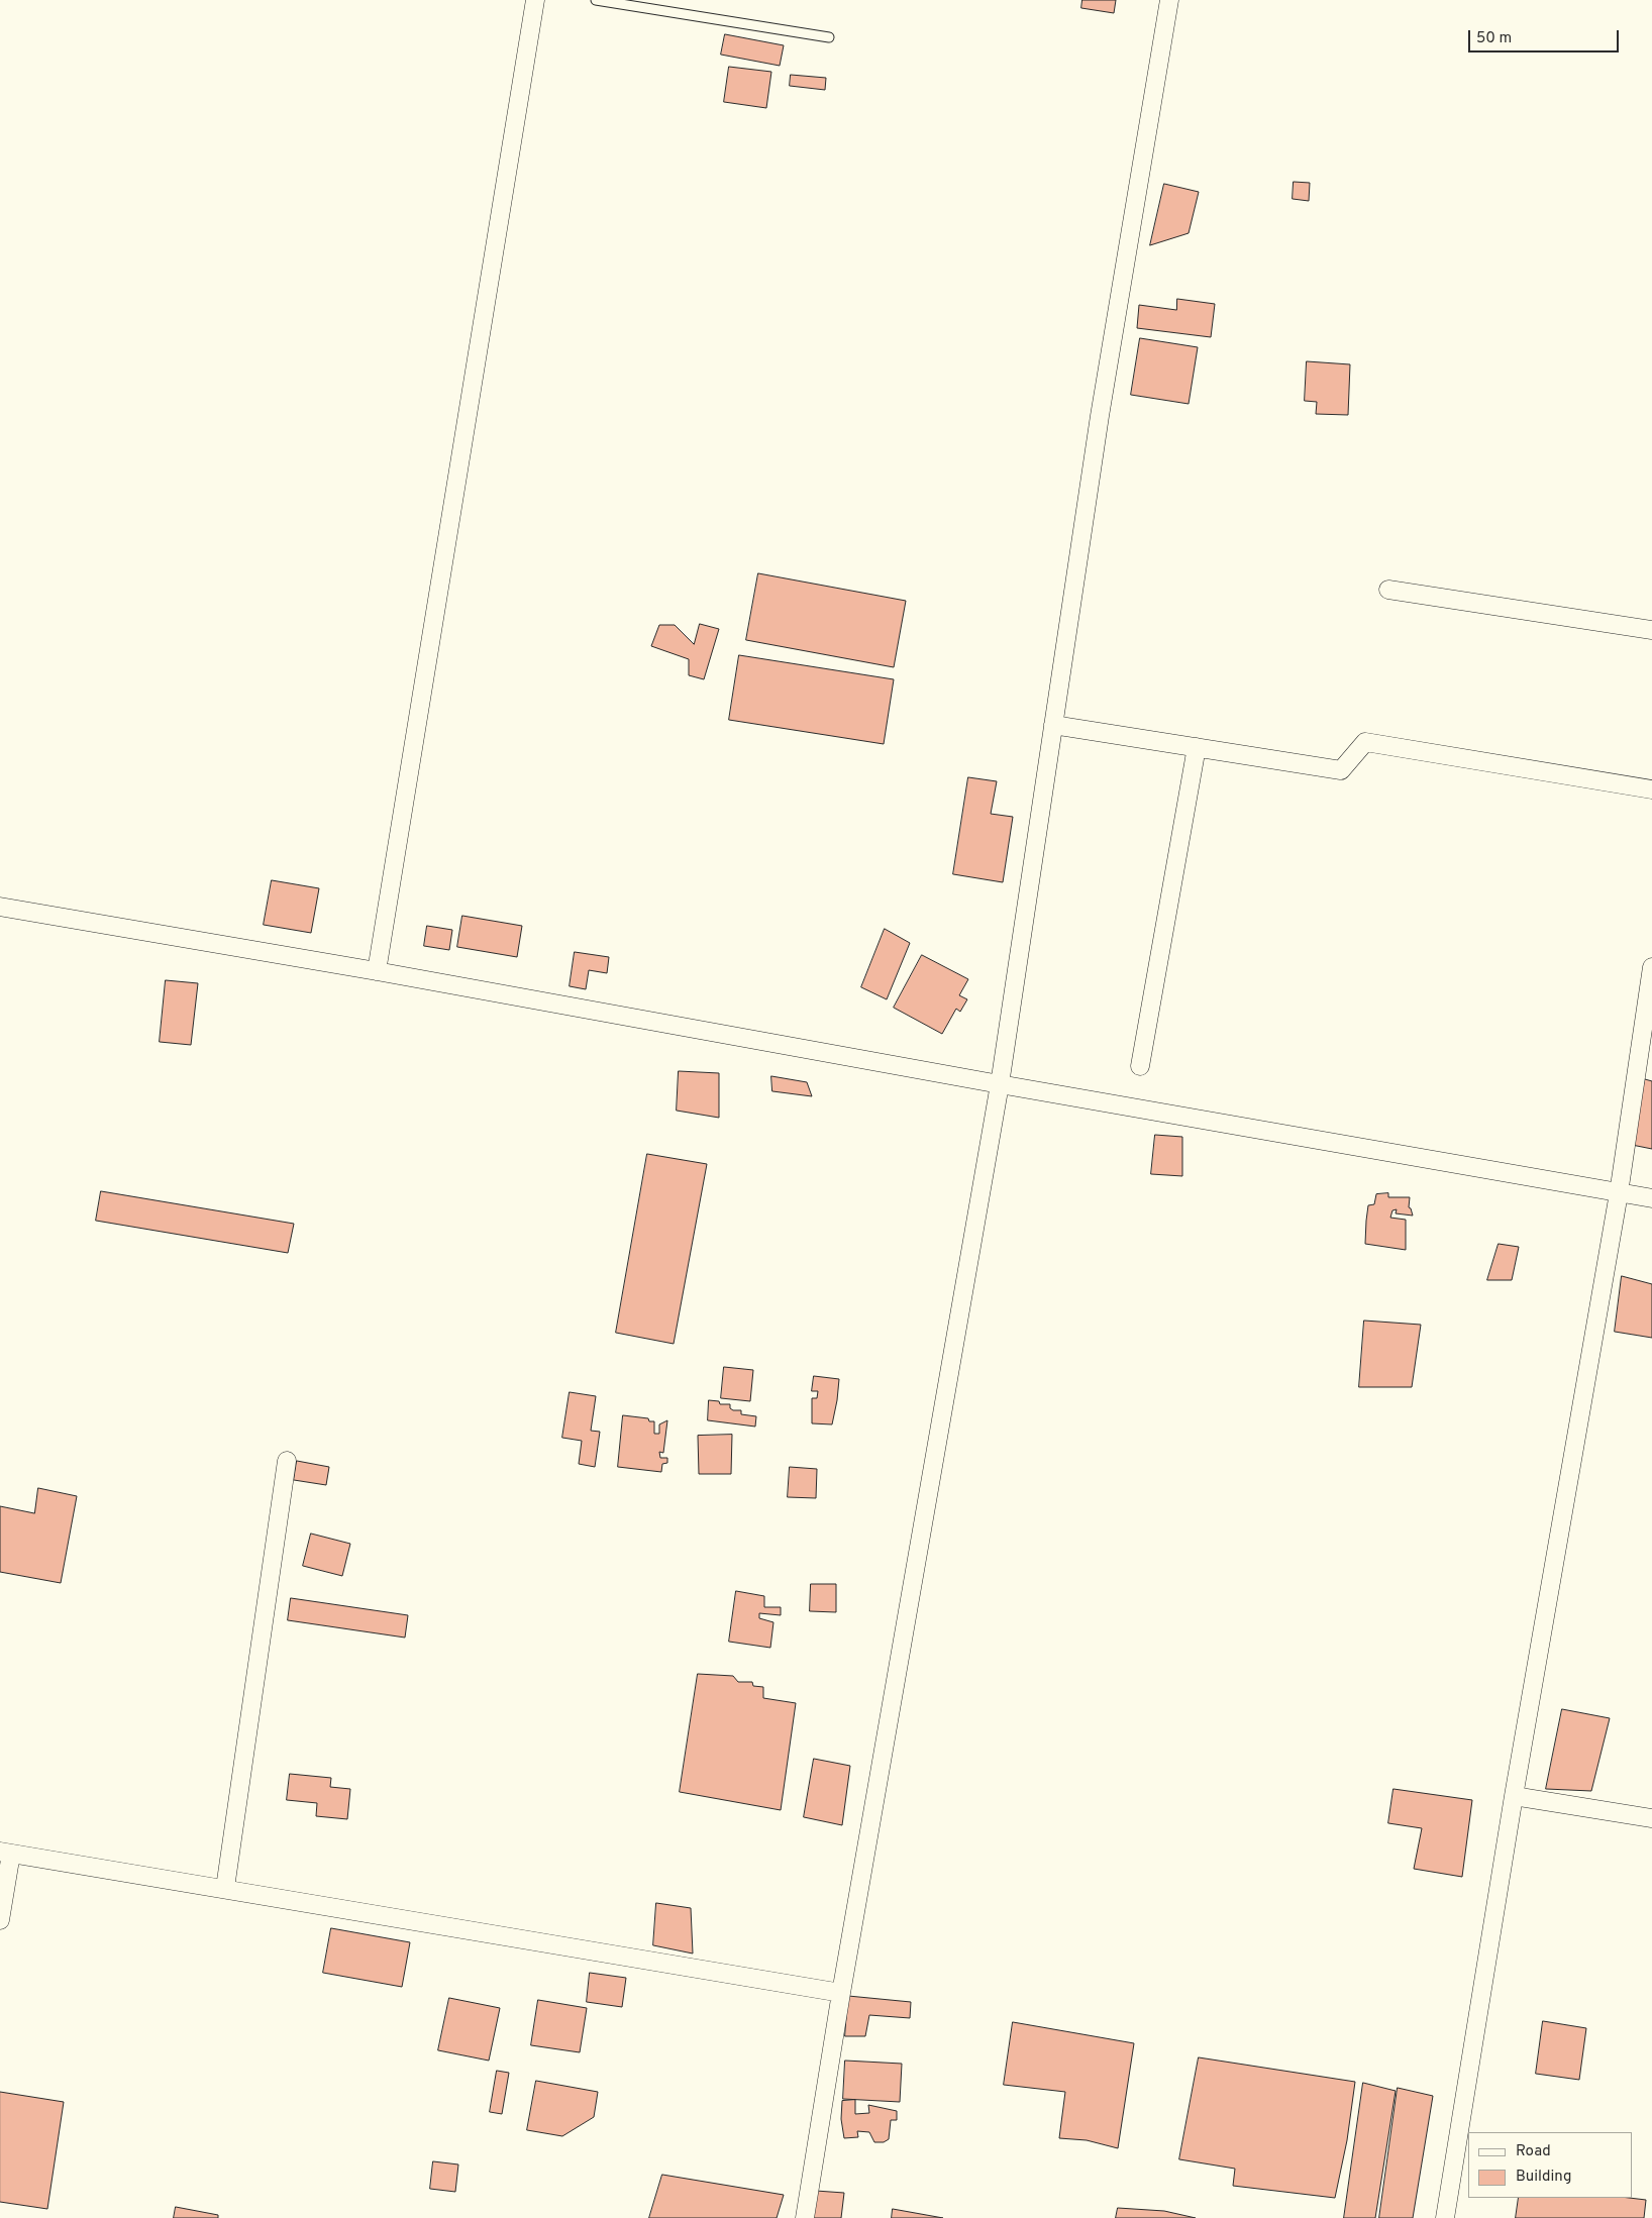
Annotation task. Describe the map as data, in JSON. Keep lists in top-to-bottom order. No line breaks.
{"legend":["Road","Building"],"scale_bar":"50 m"}
